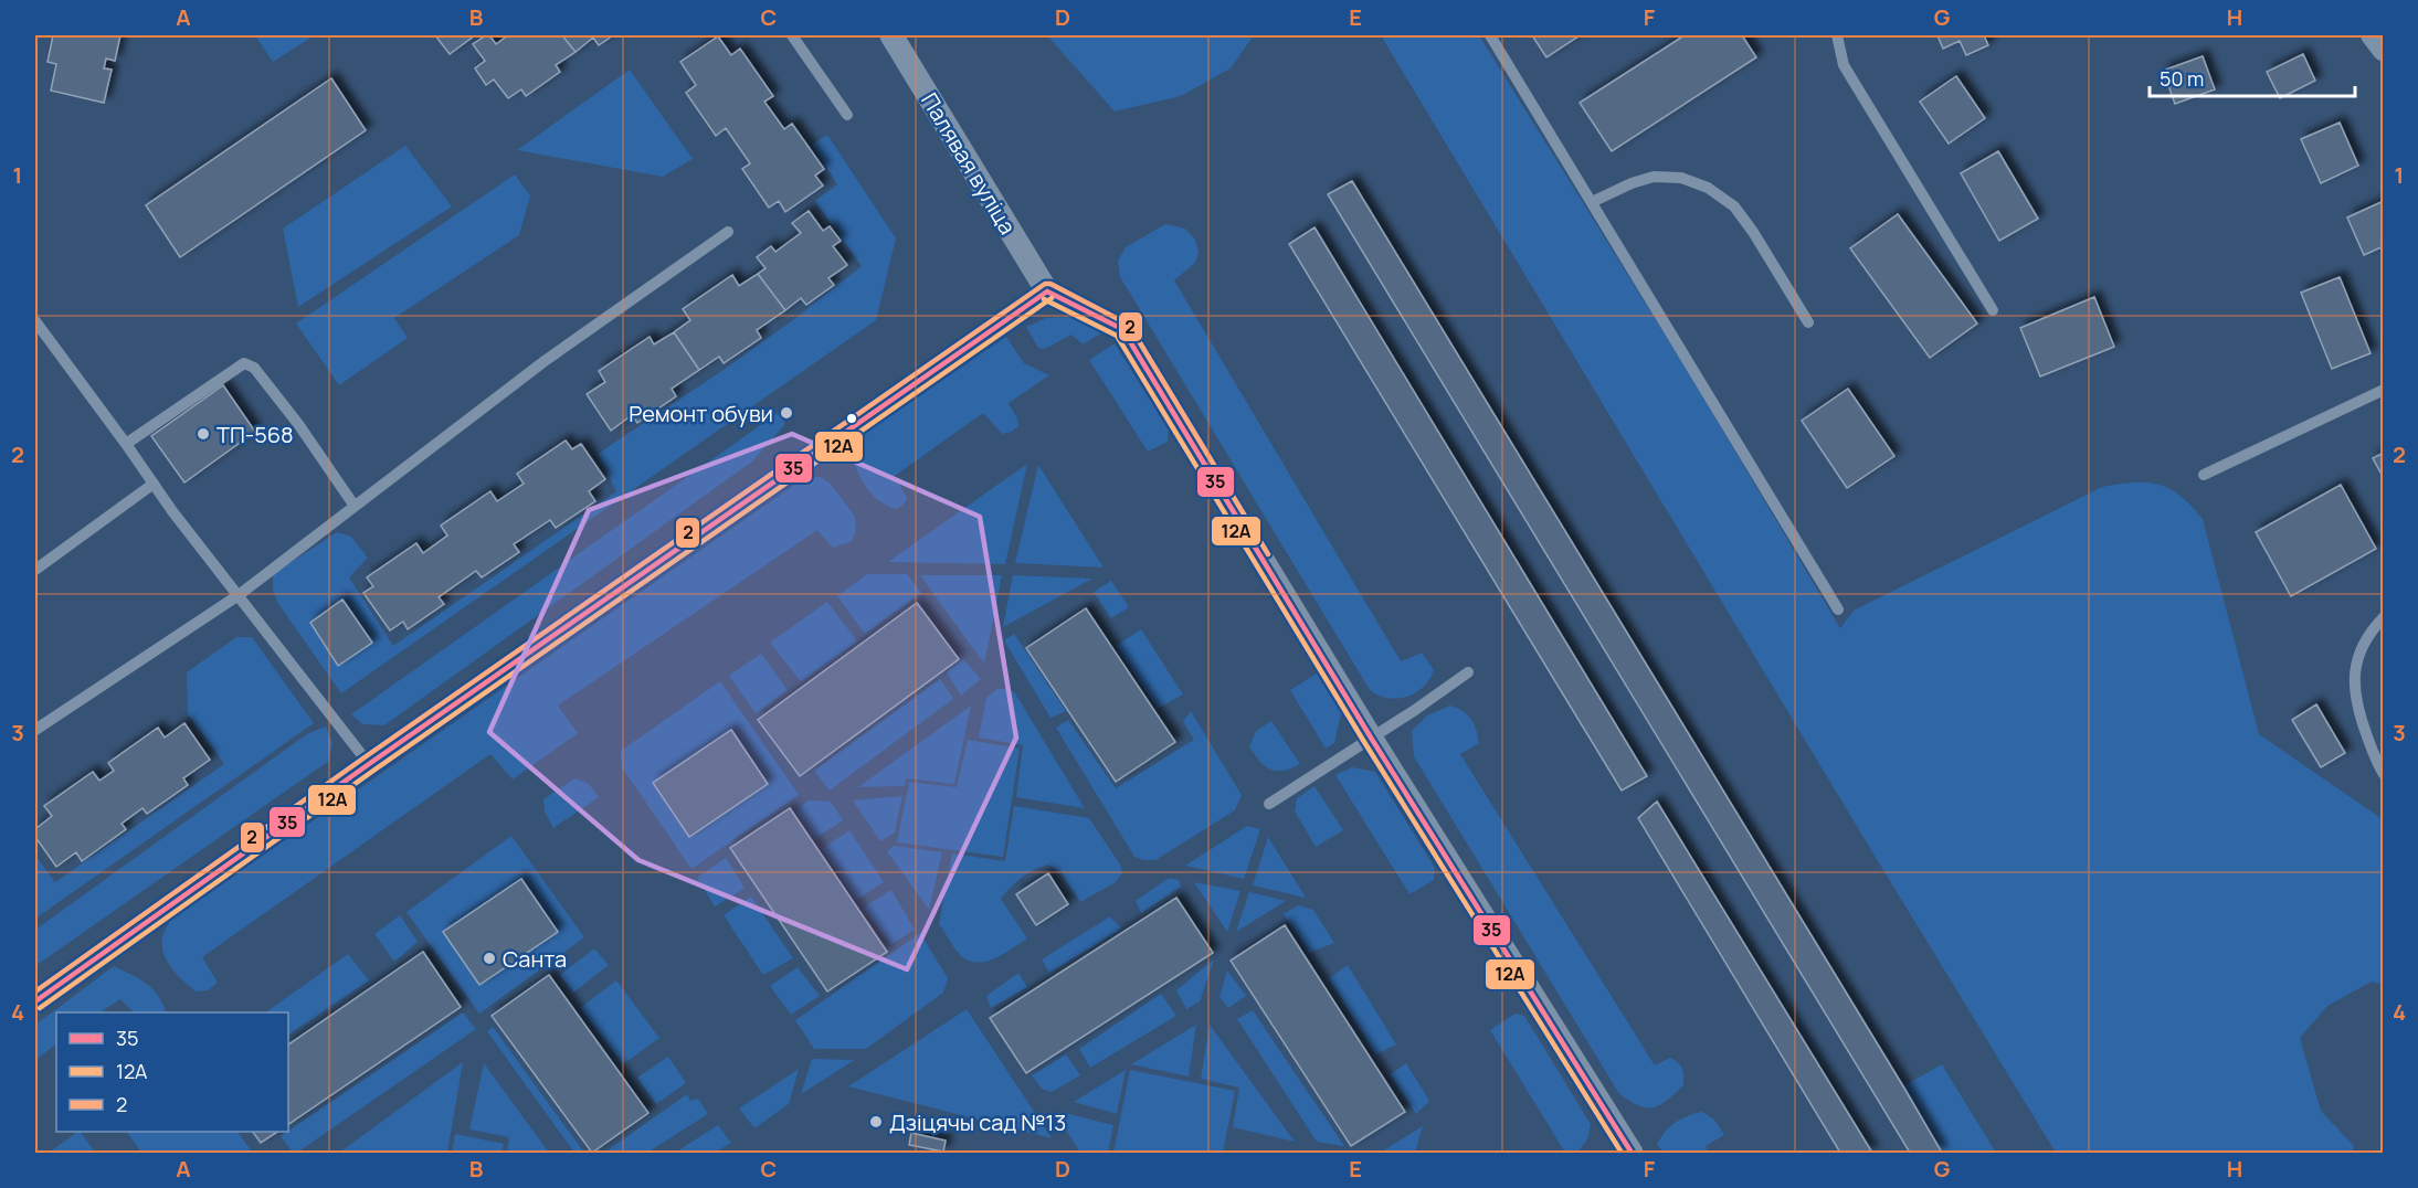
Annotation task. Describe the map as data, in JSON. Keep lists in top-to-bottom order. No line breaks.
{"streets":{"street":["Палявая вуліца"]},"places":["Ремонт обуви","ТП-568","Санта","Дзіцячы сад №13"],"lines":["transit line 2","transit line 35","transit line 12А"],"legend":["35","12А","2"],"scale_bar":"50 m","grid":{"columns":["A","B","C","D","E","F","G","H"],"rows":["1","2","3","4"]}}
